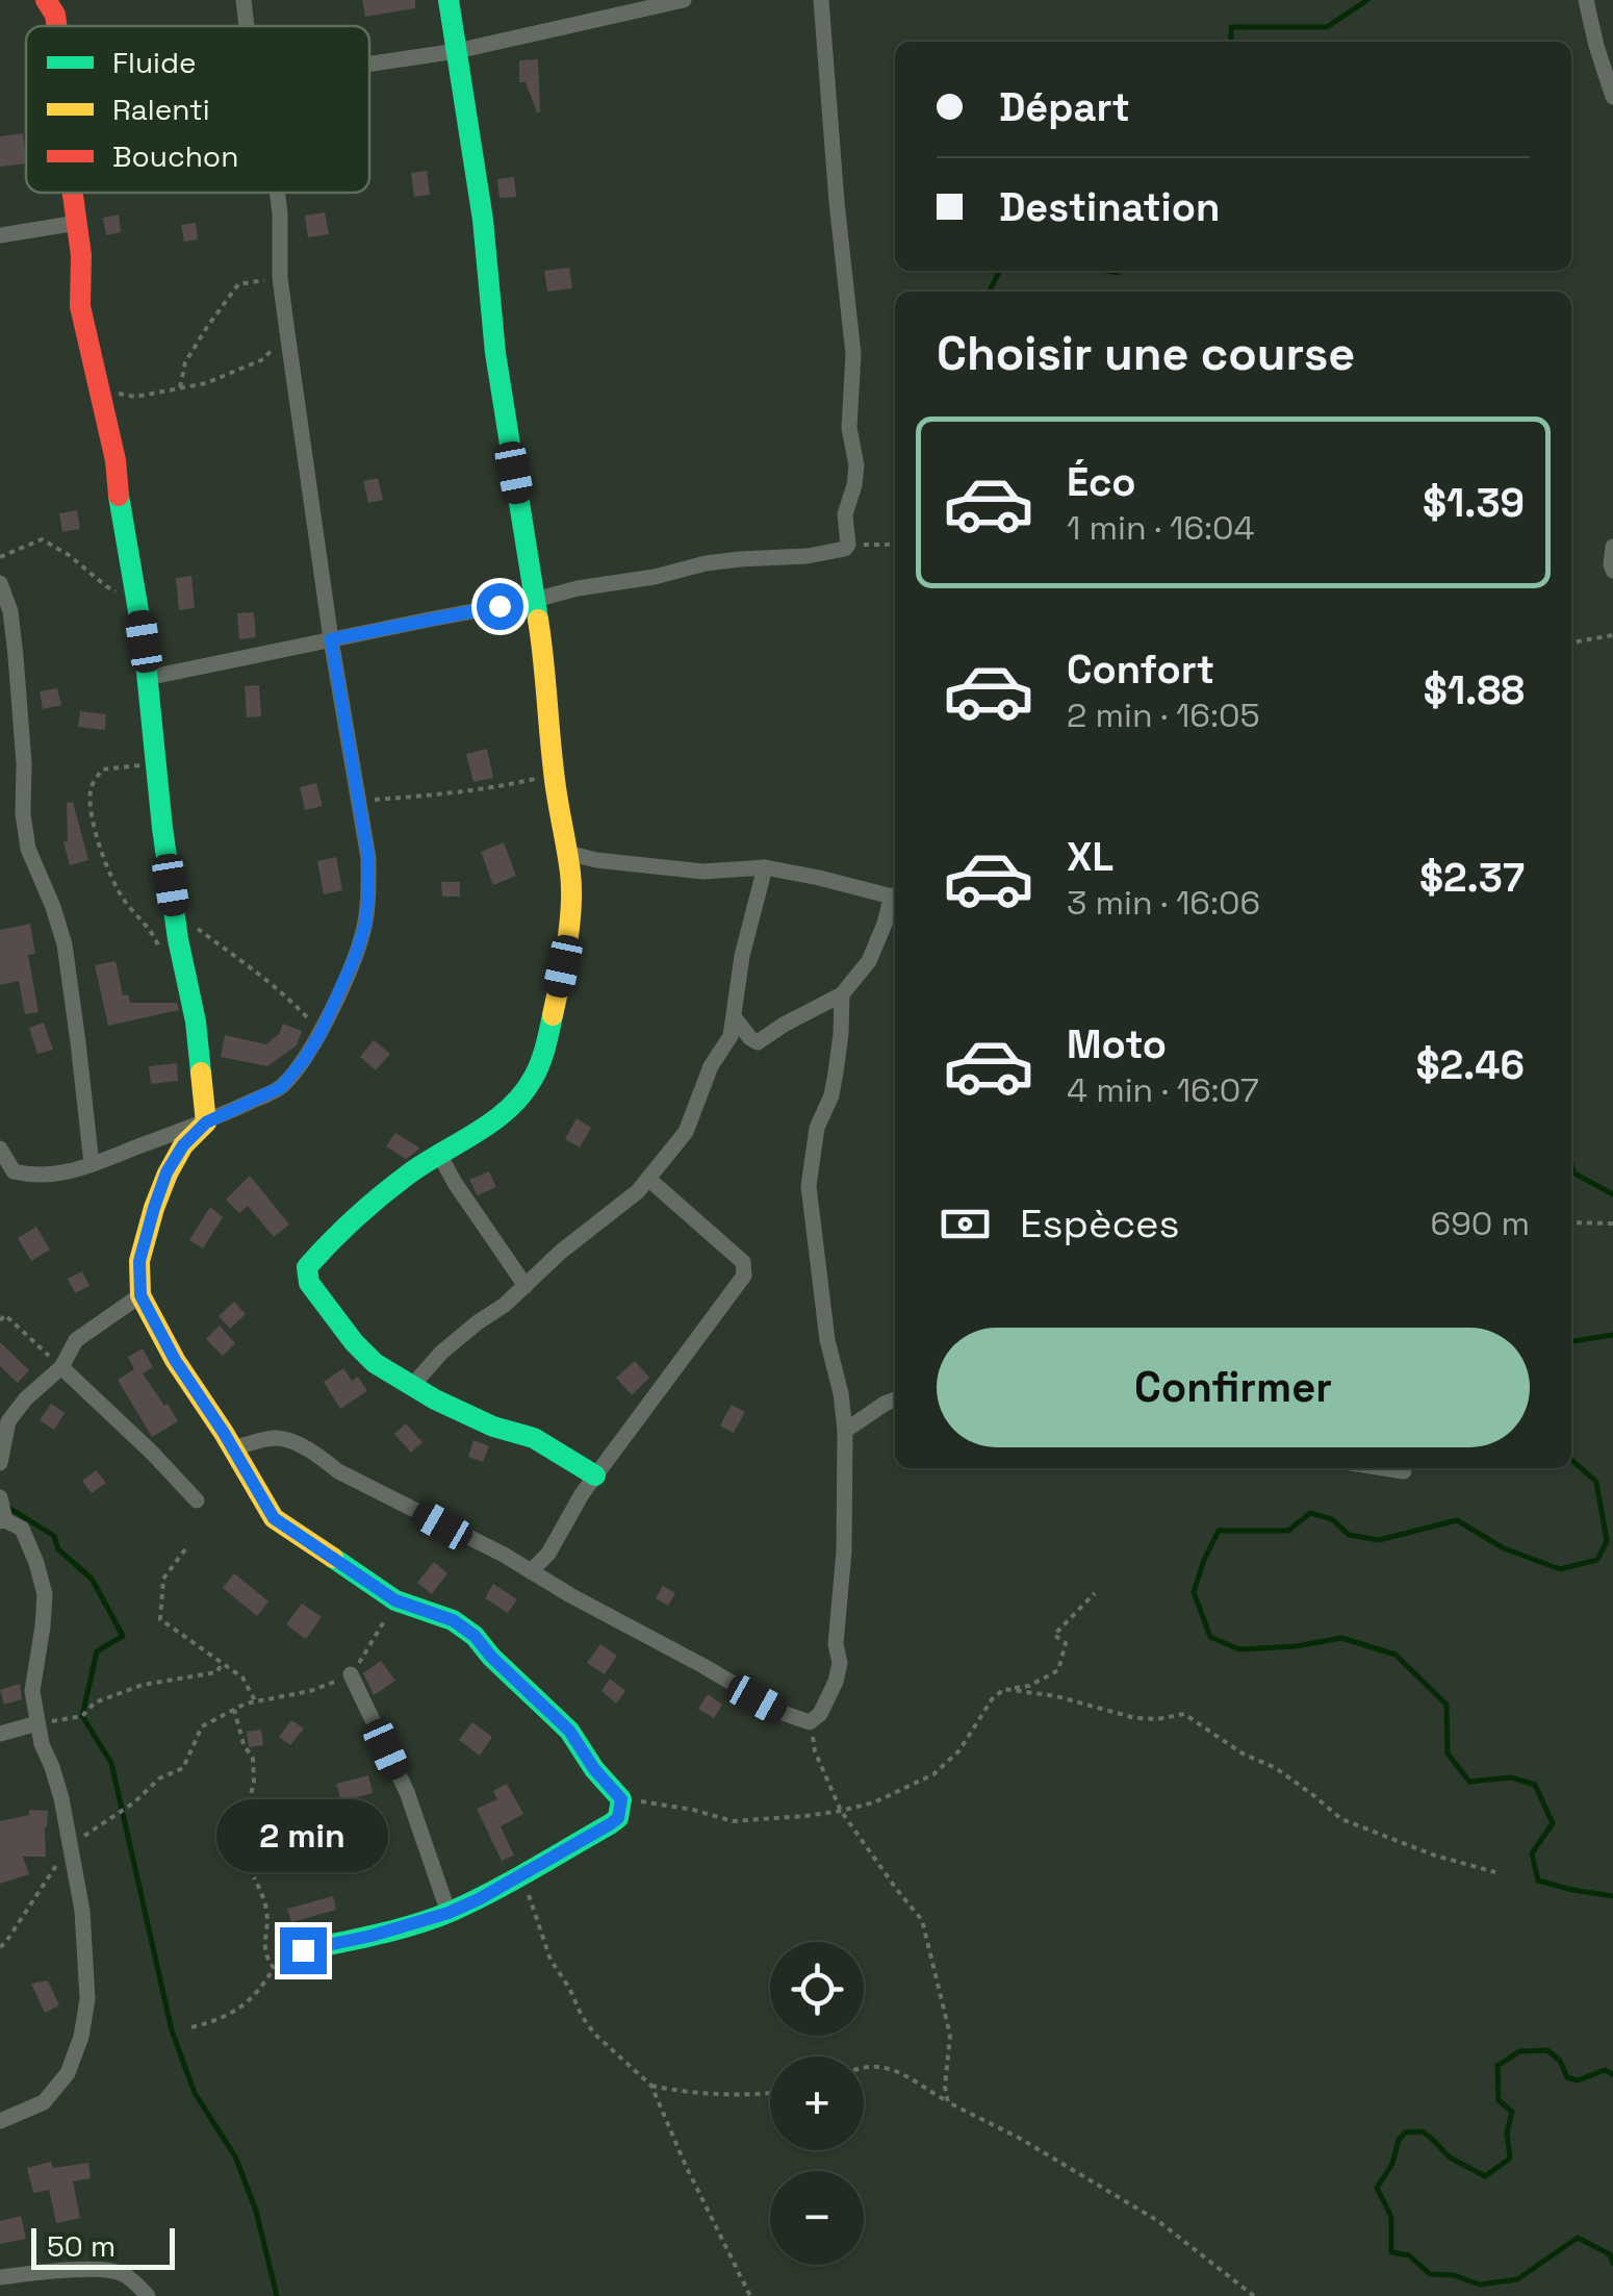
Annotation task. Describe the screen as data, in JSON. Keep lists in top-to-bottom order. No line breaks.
{"legend":["Fluide","Ralenti","Bouchon"],"scale_bar":"50 m","page":{"banner":["Départ","Destination"],"heading":"Choisir une course","list":[{"name":"Éco","note":"1 min · 16:04","value":"$1.39"},{"name":"Confort","note":"2 min · 16:05","value":"$1.88"},{"name":"XL","note":"3 min · 16:06","value":"$2.37"},{"name":"Moto","note":"4 min · 16:07","value":"$2.46"}],"pay":["Espèces","690 m"],"buttons":"Confirmer","bubble":"2 min","map_buttons":["+","−"],"scale":"50 m"}}
